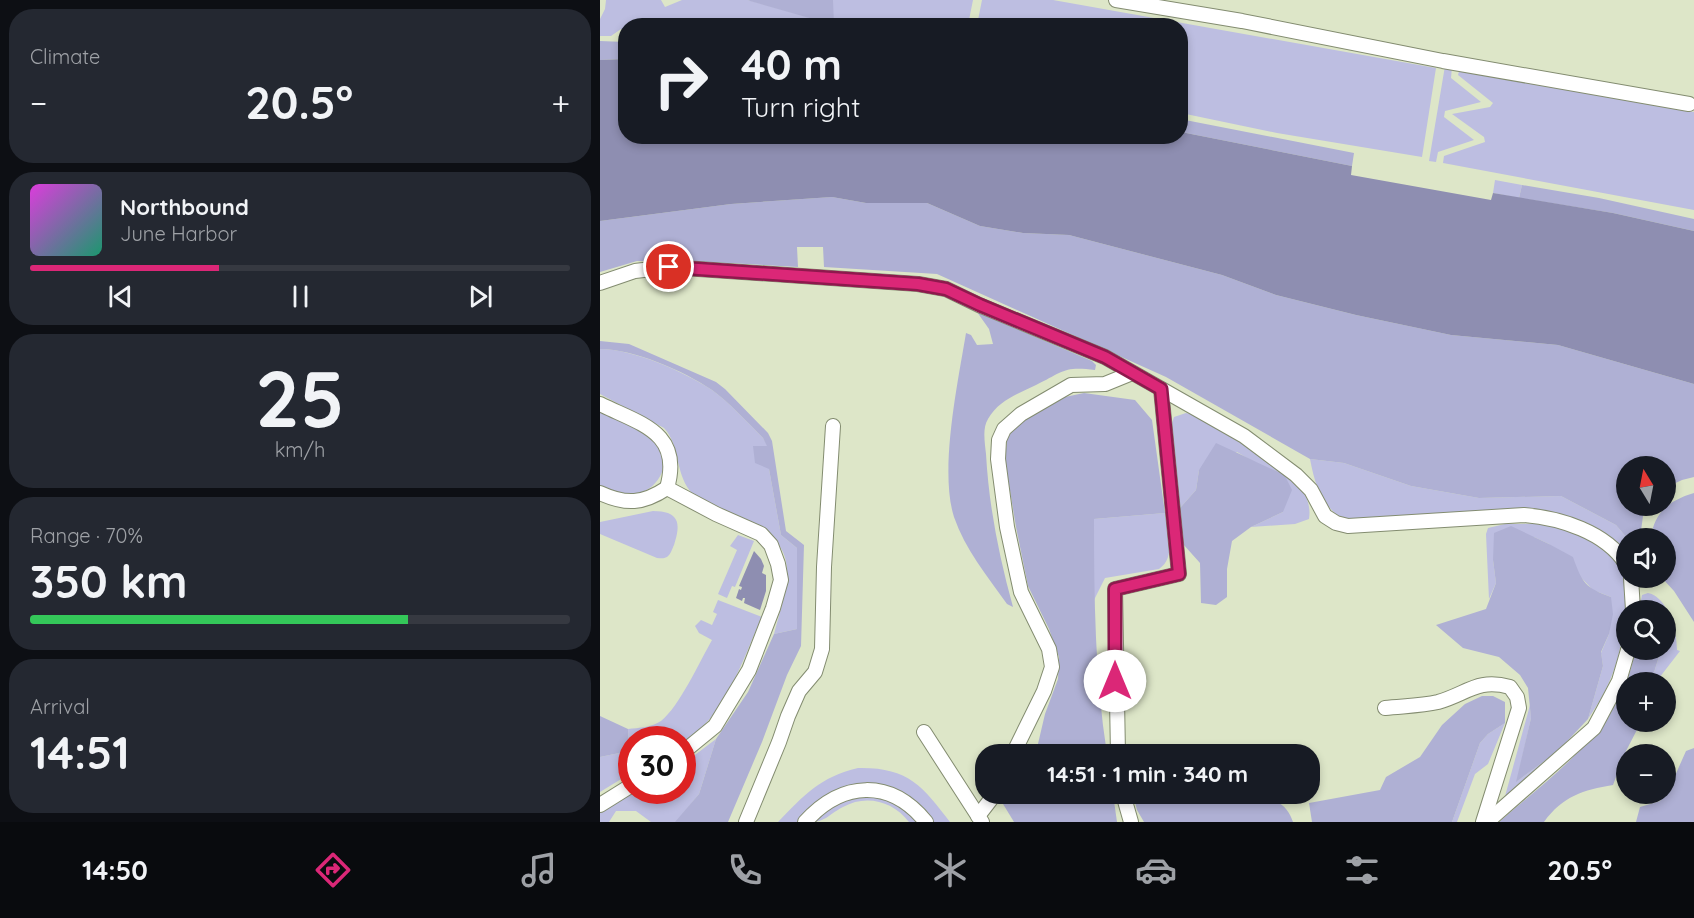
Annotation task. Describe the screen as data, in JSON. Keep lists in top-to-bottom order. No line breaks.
{"north":"top","page":{"tile":["Climate",["25","km/h"],["Range · 70%","350 km"],["Arrival","14:51"]],"turn":["40 m","Turn right"],"heat":["−","20.5°","+"],"song":["Northbound","June Harbor"],"map_buttons":["+","−"],"limit":"30","trip":"14:51 · 1 min · 340 m","tabs":["14:50","20.5°"]}}
